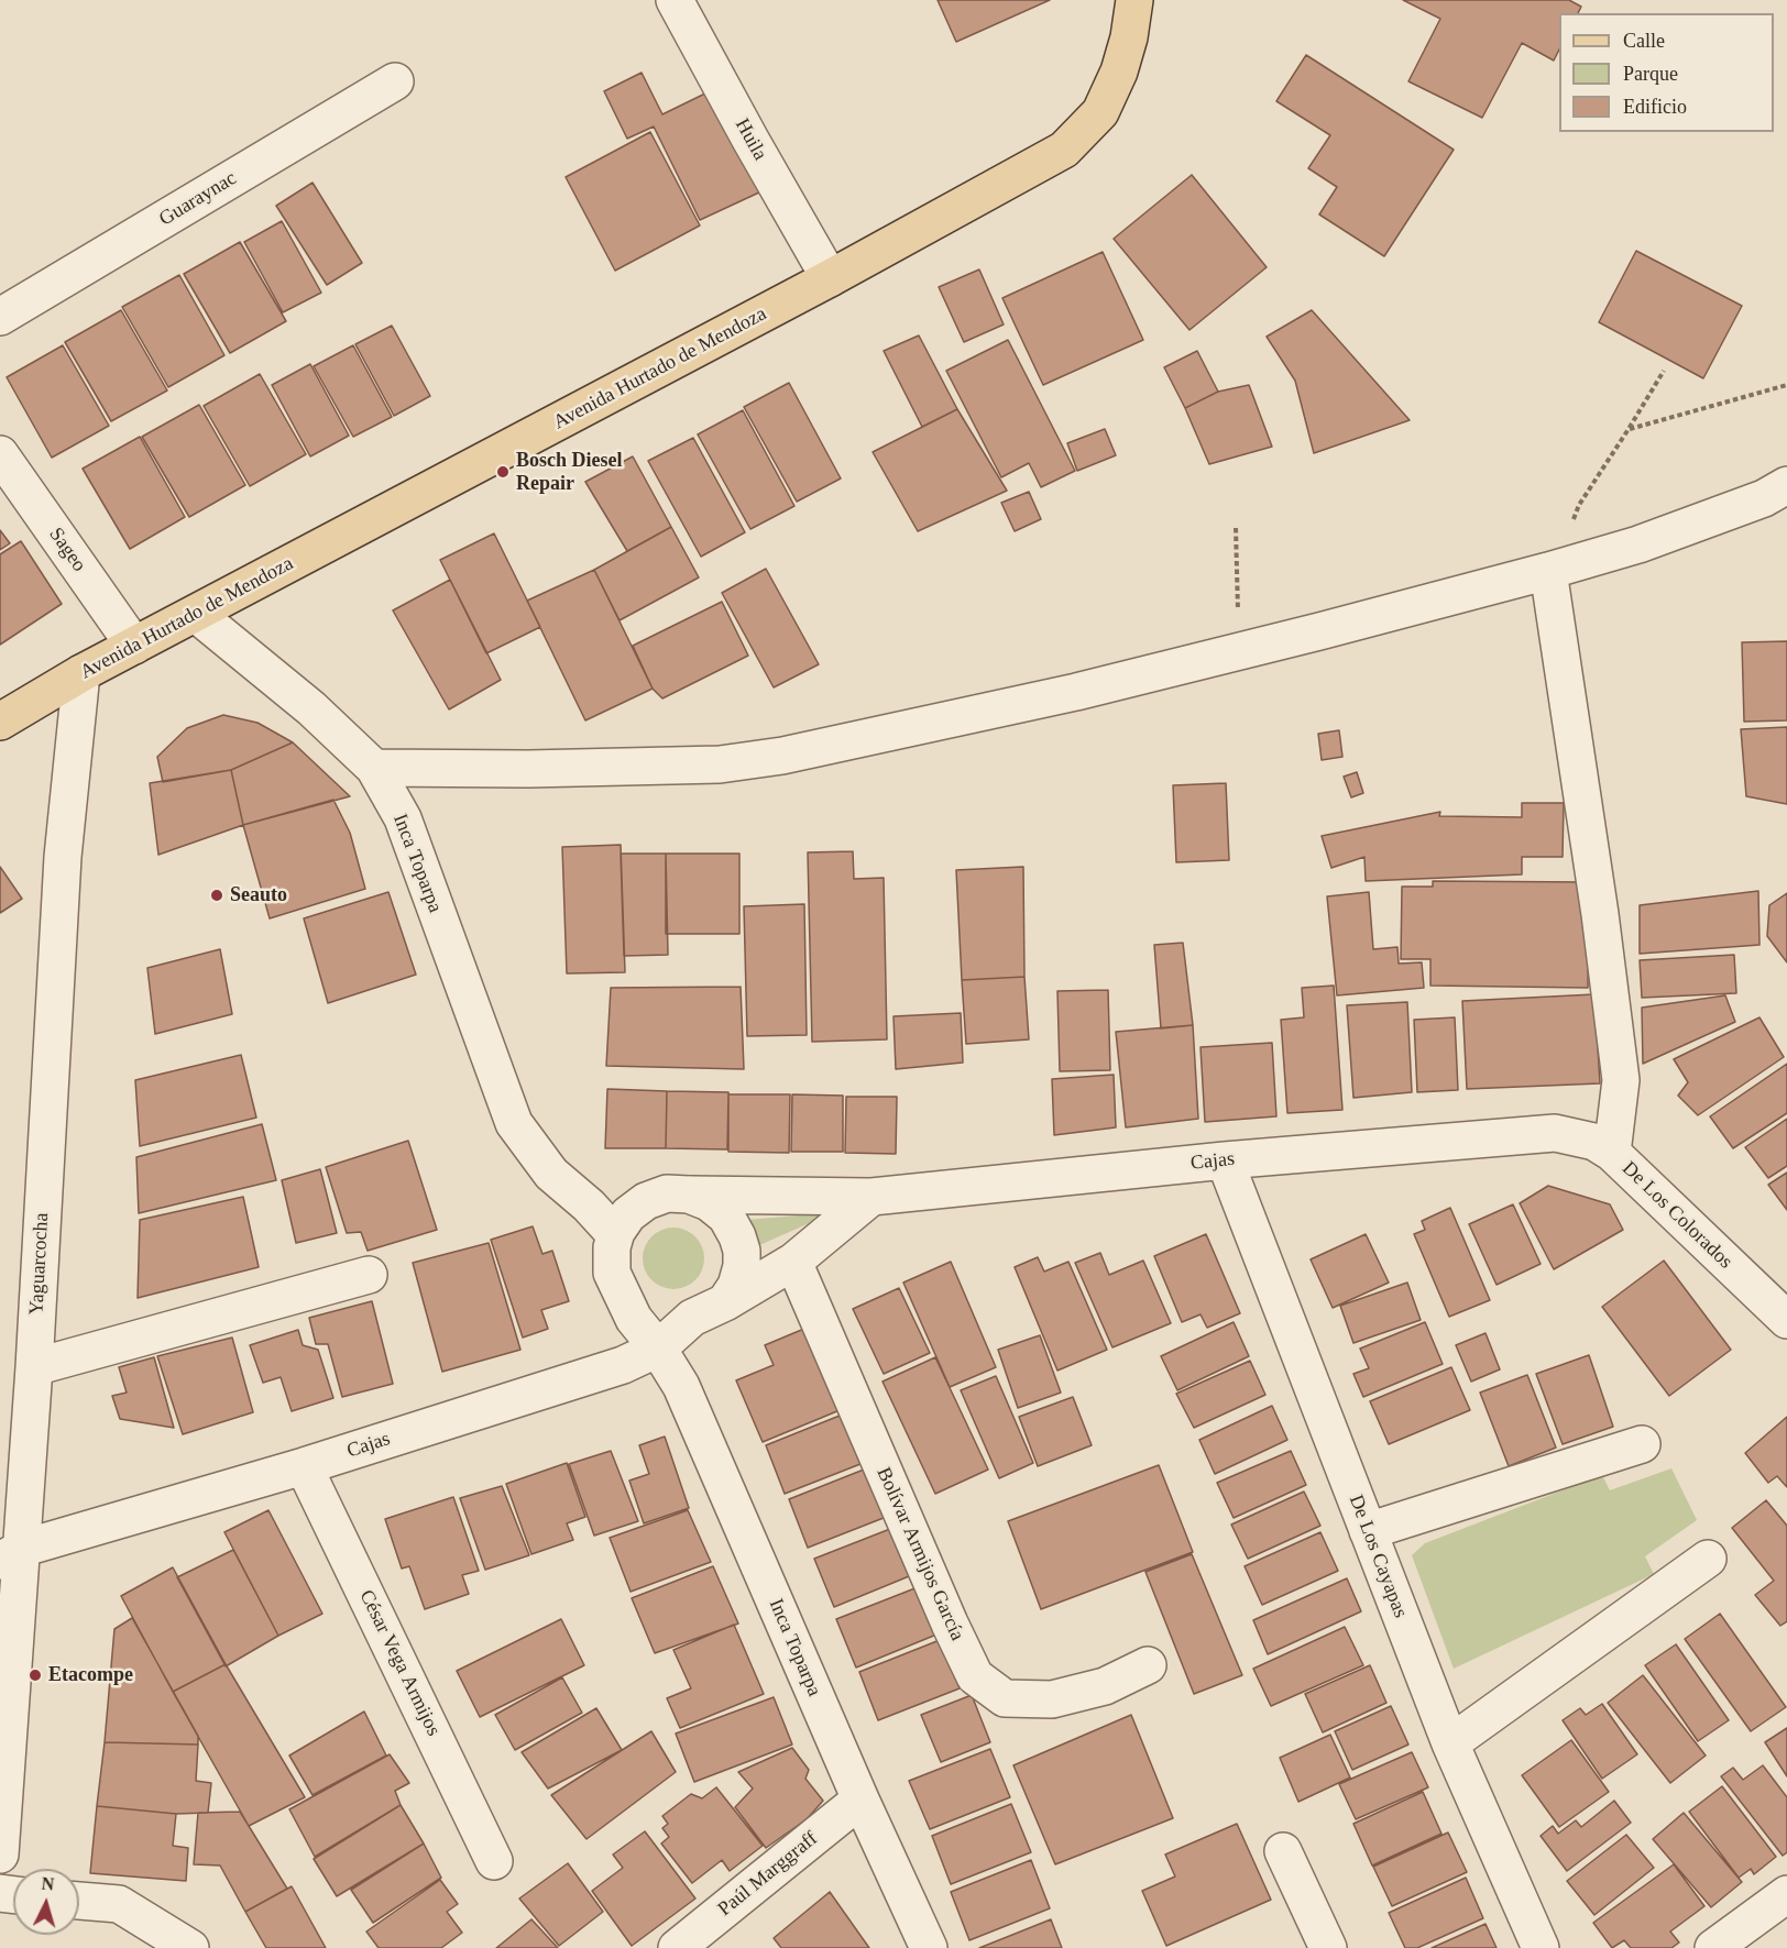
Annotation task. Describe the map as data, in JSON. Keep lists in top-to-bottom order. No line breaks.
{"streets":{"main road":["Avenida Hurtado de Mendoza"],"street":["Huila","Guaraynac","Sageo","Inca Toparpa","Cajas","De Los Colorados","Yaguarcocha","Bolívar Armijos García","De Los Cayapas","César Vega Armijos","Paúl Marggraff"]},"crossings":[["Huila","Avenida Hurtado de Mendoza"],["Avenida Hurtado de Mendoza","Sageo"],["Avenida Hurtado de Mendoza","Inca Toparpa"],["Avenida Hurtado de Mendoza","Yaguarcocha"],["Inca Toparpa","Cajas"],["Inca Toparpa","Paúl Marggraff"],["Cajas","De Los Colorados"],["Cajas","Yaguarcocha"],["Cajas","Bolívar Armijos García"],["Cajas","De Los Cayapas"],["Cajas","César Vega Armijos"]],"places":["Bosch Diesel Repair","Seauto","Etacompe"],"legend":["Calle","Parque","Edificio"],"north":"top"}
